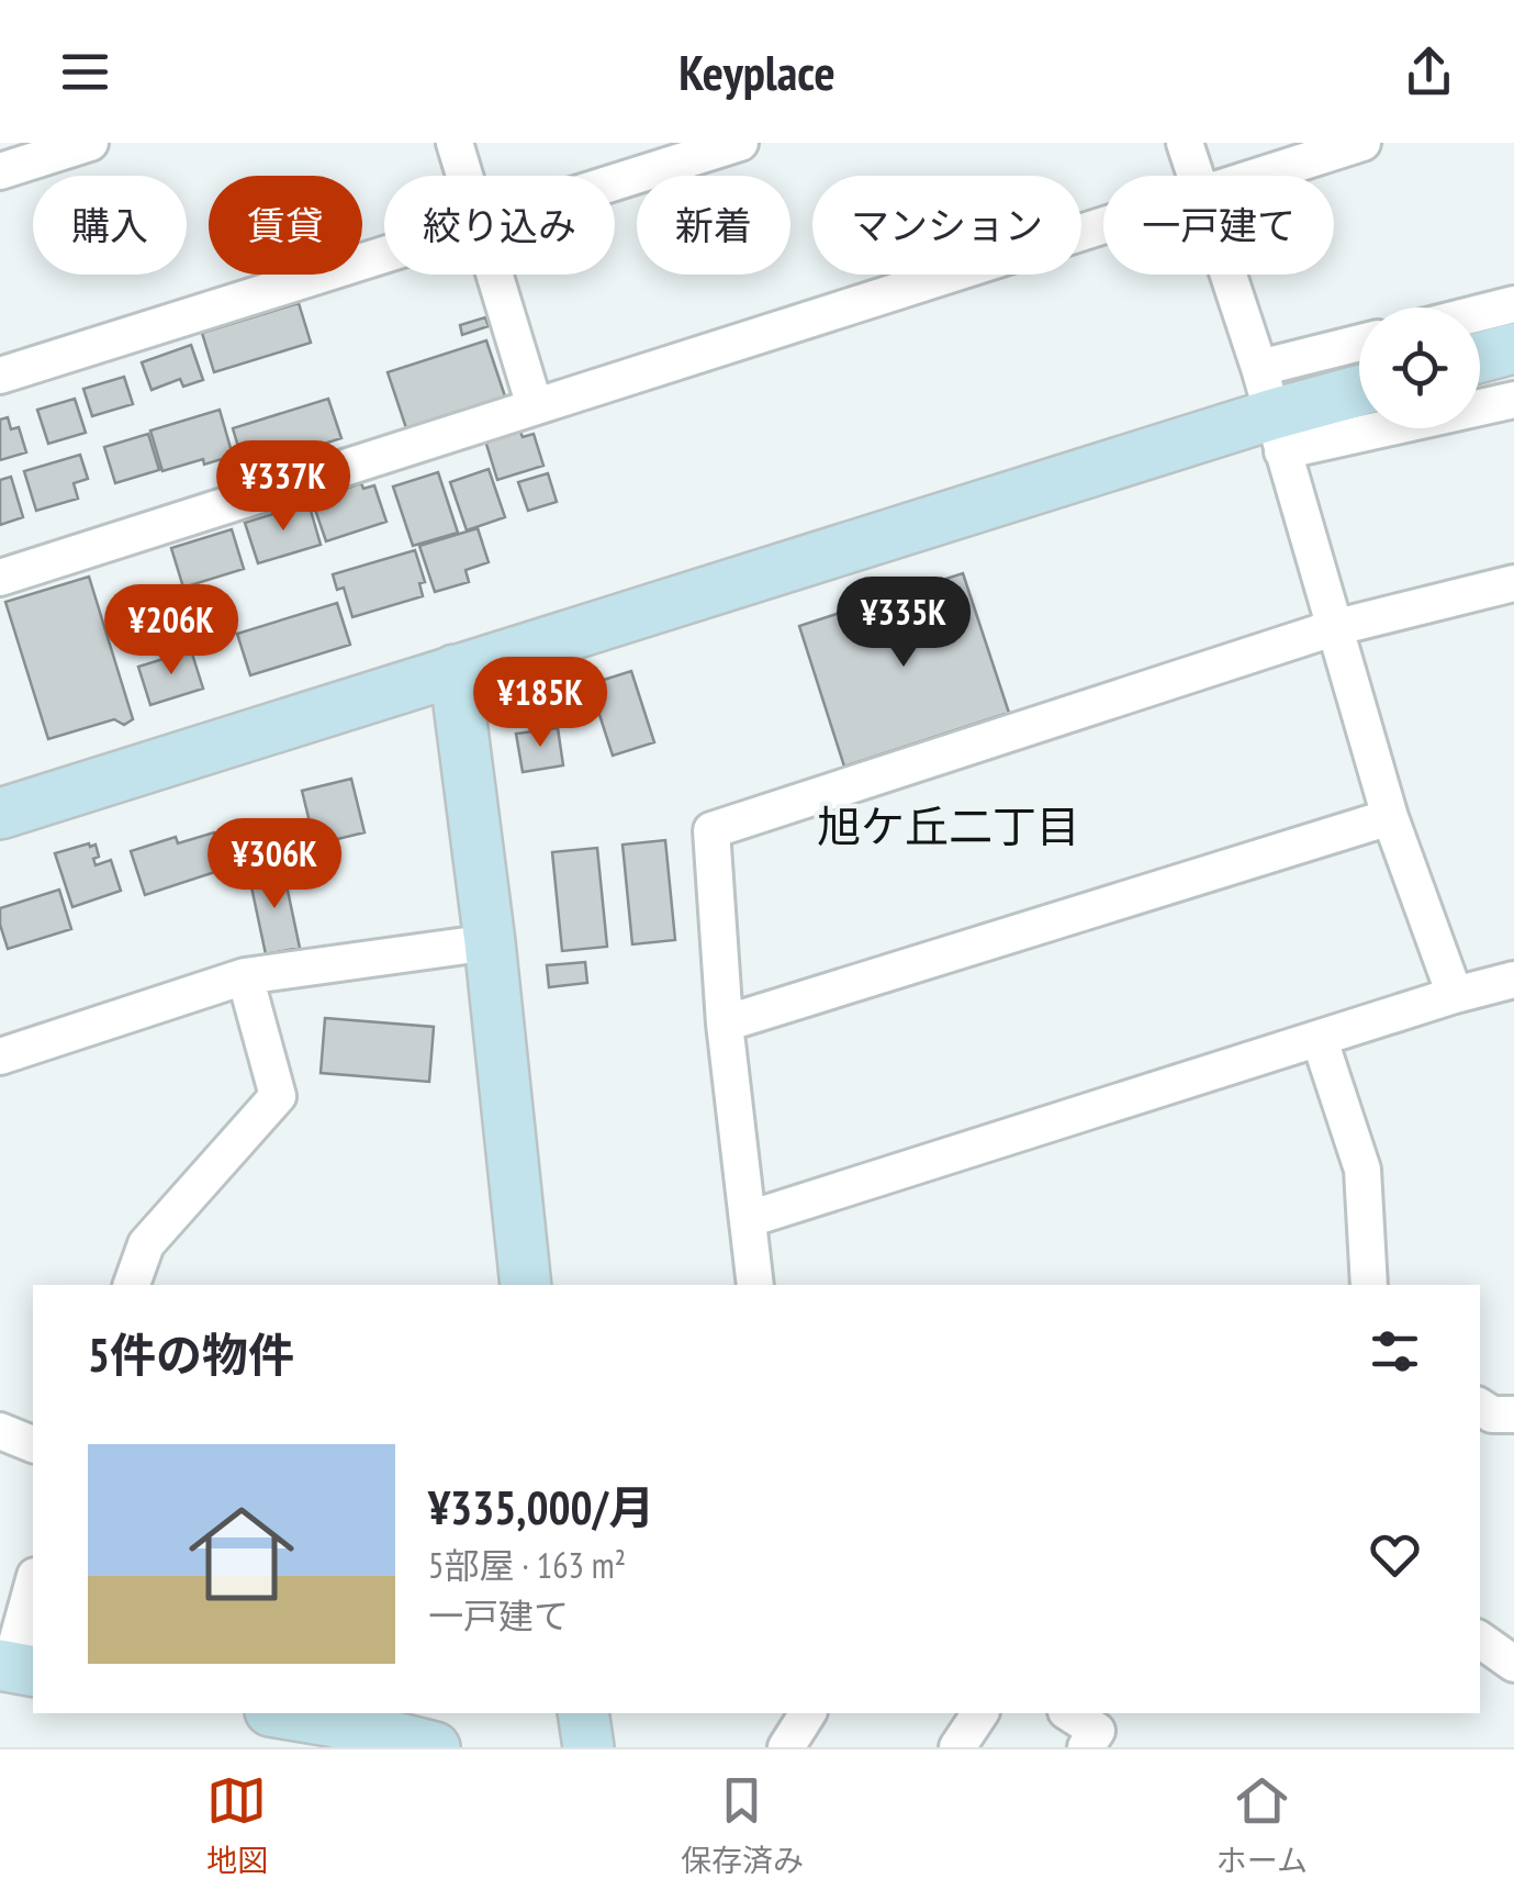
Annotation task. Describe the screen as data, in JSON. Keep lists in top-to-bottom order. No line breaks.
{"districts":["旭ケ丘二丁目"],"page":{"header":"Keyplace","chip":["購入","賃貸","絞り込み","新着","マンション","一戸建て"],"price":["¥337K","¥335K","¥206K","¥185K","¥306K"],"heading":"5件の物件","list":[{"name":"¥335,000/月","note":"5部屋 · 163 m² · 一戸建て"}],"tabs":["地図","保存済み","ホーム"]}}
